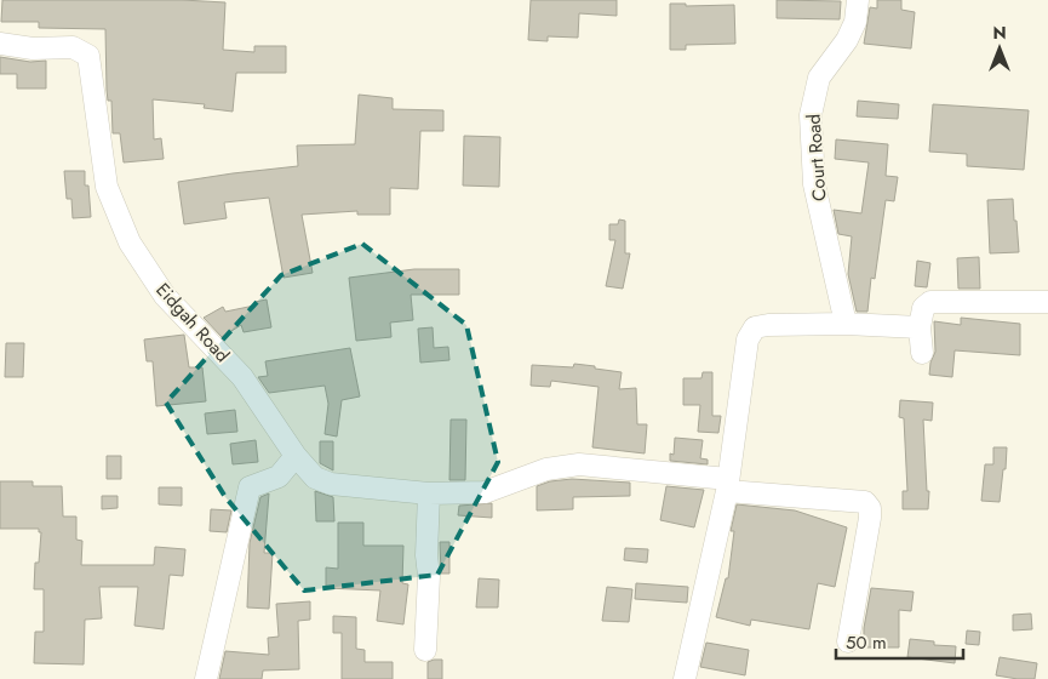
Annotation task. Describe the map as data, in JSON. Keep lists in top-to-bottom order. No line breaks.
{"streets":{"street":["Court Road","Eidgah Road"]},"scale_bar":"50 m","north":"top"}
